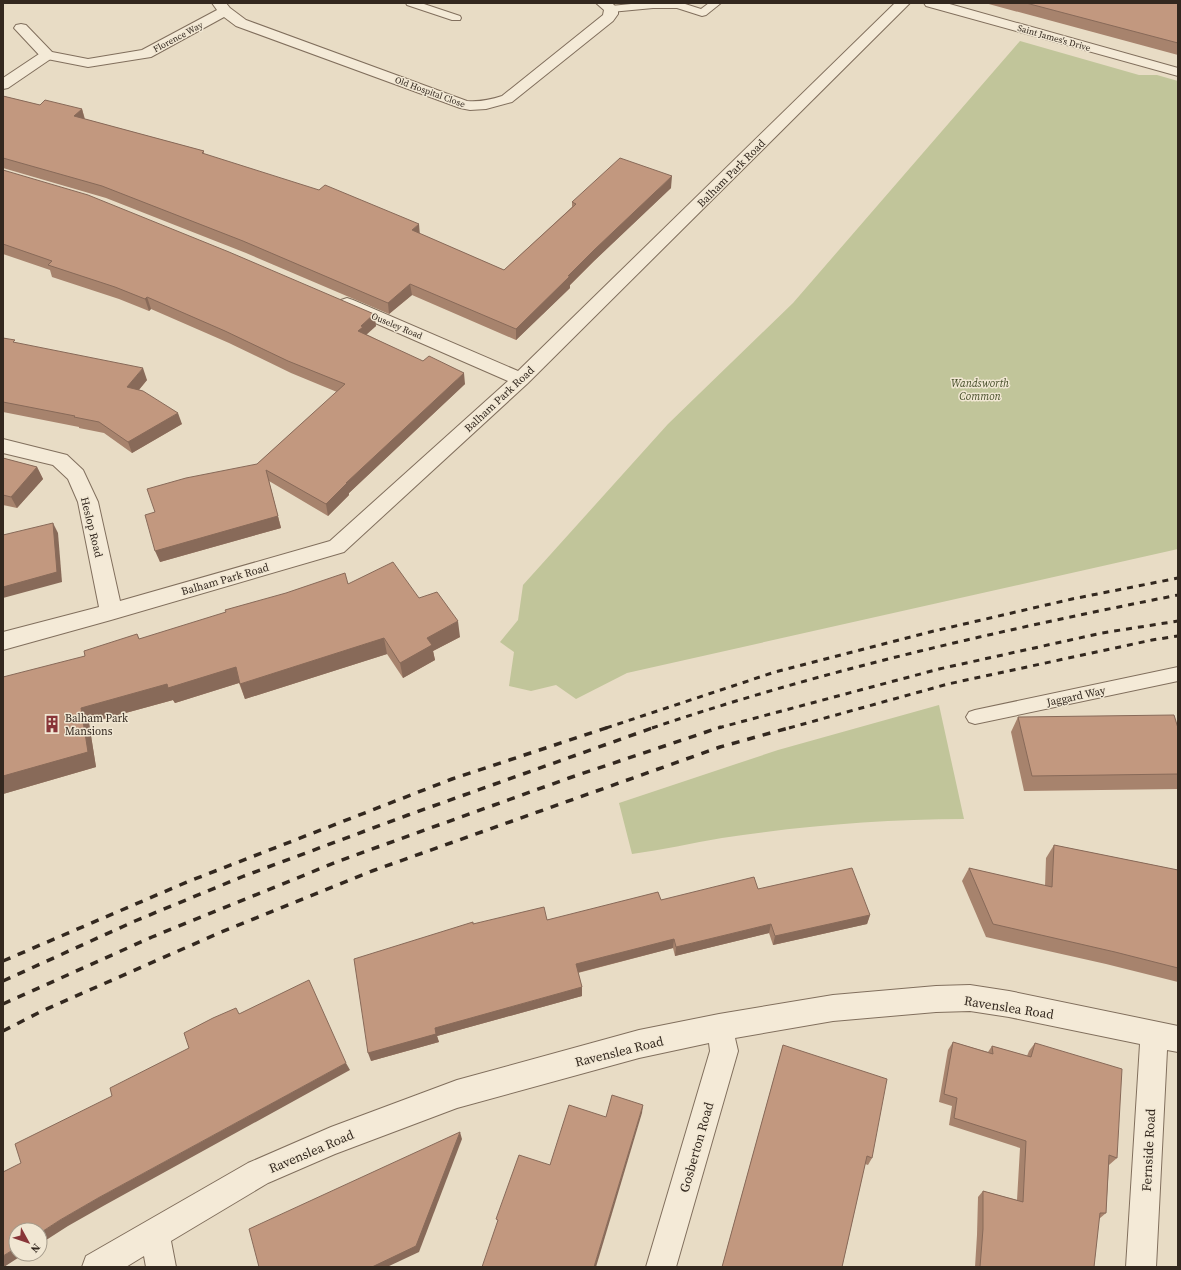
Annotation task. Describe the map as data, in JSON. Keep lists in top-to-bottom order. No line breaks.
{"streets":{"street":["Florence Way","Saint James's Drive","Old Hospital Close","Balham Park Road","Ouseley Road","Heslop Road","Ravenslea Road","Gosberton Road","Fernside Road"],"lane":["Jaggard Way"]},"crossings":[["Florence Way","Old Hospital Close"],["Balham Park Road","Ouseley Road"],["Balham Park Road","Heslop Road"],["Ravenslea Road","Gosberton Road"],["Ravenslea Road","Fernside Road"]],"parks":["Wandsworth Common"],"places":{"building":["Balham Park Mansions"]},"north":"bottom right"}
